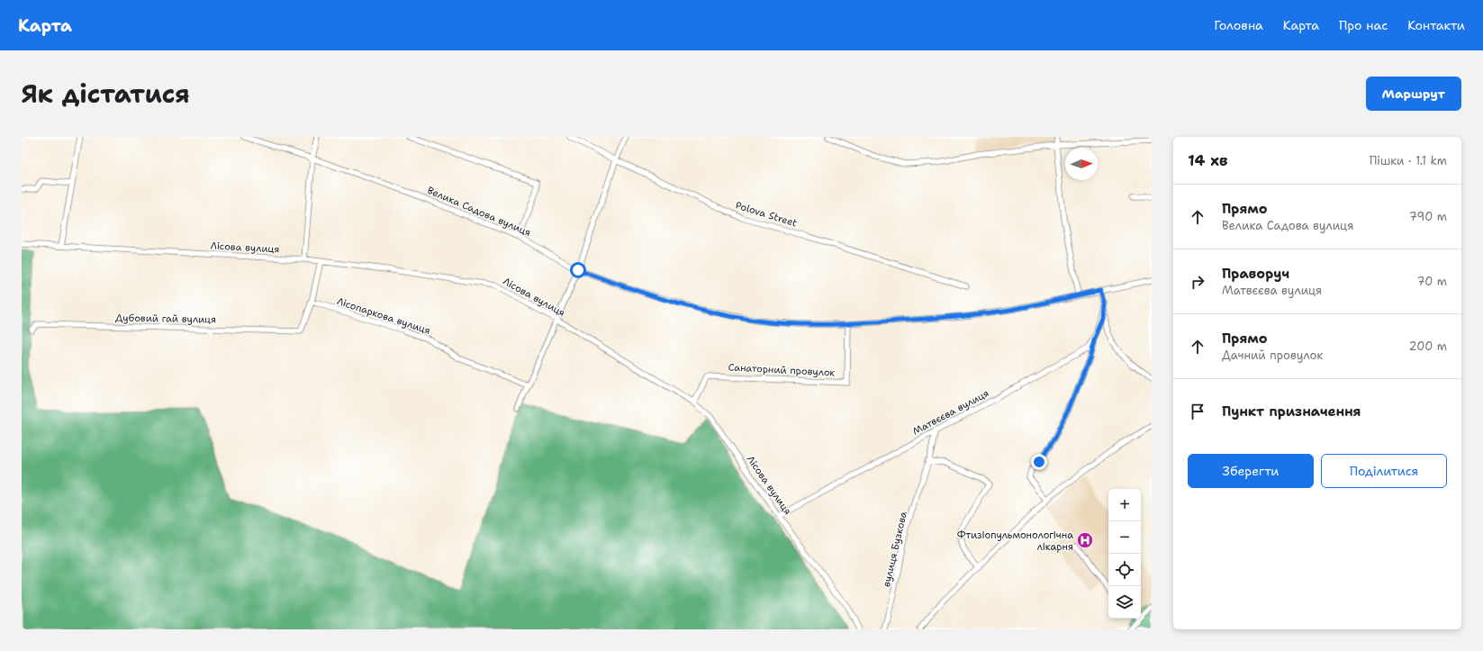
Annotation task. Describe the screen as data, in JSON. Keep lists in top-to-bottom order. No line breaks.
{"streets":{"street":["Велика Садова вулиця","Polova Street","Лісова вулиця","Лісопаркова вулиця","Дубовий гай вулиця","Санаторний провулок","Матвєєва вулиця","вулиця Бузкова"]},"crossings":[["Велика Садова вулиця","Санаторний провулок"],["Лісова вулиця","Санаторний провулок"],["Лісова вулиця","Матвєєва вулиця"],["Лісопаркова вулиця","Дубовий гай вулиця"],["Матвєєва вулиця","вулиця Бузкова"]],"places":{"hospital":["Фтизіопульмонологічна лікарня"]},"north":"right","page":{"header":"Карта","nav":["Головна","Карта","Про нас","Контакти"],"title":"Як дістатися","buttons":["Маршрут",["Зберегти","Поділитися"]],"heading":["14 хв","Пішки · 1.1 km"],"list":[["Прямо","Велика Садова вулиця","790 m"],["Праворуч","Матвєєва вулиця","70 m"],["Прямо","Дачний провулок","200 m"],"Пункт призначення"],"map_buttons":["+","−"]}}
